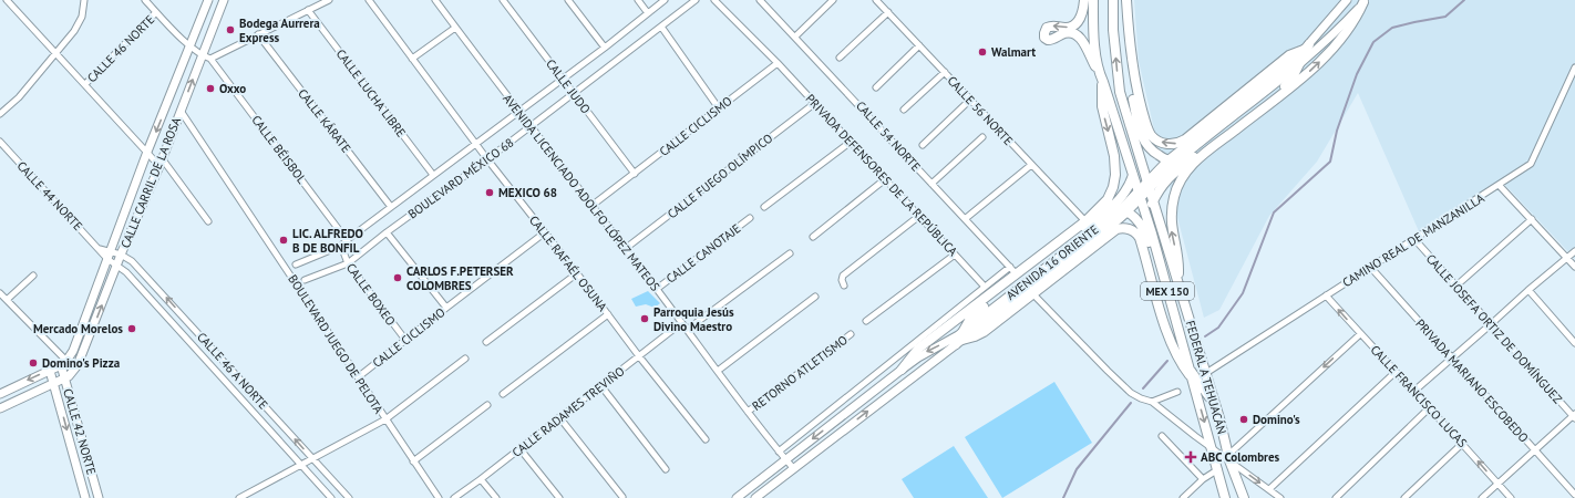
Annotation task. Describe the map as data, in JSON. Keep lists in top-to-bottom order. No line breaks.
{"streets":{"main road":["CALLE CARRIL DE LA ROSA","AVENIDA 16 ORIENTE","MEX 150","FEDERAL A TEHUACÁN","CALLE 42 NORTE"],"street":["CALLE 46 NORTE","CALLE JUDO","CALLE LUCHA LIBRE","CALLE 56 NORTE","CALLE KÁRATE","CALLE CICLISMO","CALLE 54 NORTE","CALLE BÉISBOL","PRIVADA DEFENSORES DE LA REPÚBLICA","CALLE FUEGO OLÍMPICO","BOULEVARD MÉXICO 68","AVENIDA LICENCIADO ADOLFO LÓPEZ MATEOS","CALLE 44 NORTE","CAMINO REAL DE MANZANILLA","CALLE CANOTAJE","CALLE RAFAÉL OSUNA","CALLE BOXEO","CALLE JOSEFA ORTIZ DE DOMÍNGUEZ","BOULEVARD JUEGO DE PELOTA","CALLE 46 A NORTE","RETORNO ATLETISMO","PRIVADA MARIANO ESCOBEDO","CALLE FRANCISCO LUCAS","CALLE RADAMES TREVIÑO"]},"crossings":[["CALLE JUDO","CALLE CICLISMO"],["CALLE JUDO","BOULEVARD MÉXICO 68"],["CALLE LUCHA LIBRE","BOULEVARD MÉXICO 68"],["CALLE KÁRATE","BOULEVARD MÉXICO 68"],["CALLE CICLISMO","PRIVADA DEFENSORES DE LA REPÚBLICA"],["CALLE CICLISMO","AVENIDA LICENCIADO ADOLFO LÓPEZ MATEOS"],["CALLE CICLISMO","CALLE RAFAÉL OSUNA"],["CALLE CICLISMO","CALLE BOXEO"],["CALLE CICLISMO","BOULEVARD JUEGO DE PELOTA"],["CALLE BÉISBOL","BOULEVARD MÉXICO 68"],["PRIVADA DEFENSORES DE LA REPÚBLICA","CALLE FUEGO OLÍMPICO"],["CALLE FUEGO OLÍMPICO","AVENIDA LICENCIADO ADOLFO LÓPEZ MATEOS"],["BOULEVARD MÉXICO 68","AVENIDA LICENCIADO ADOLFO LÓPEZ MATEOS"],["BOULEVARD MÉXICO 68","CALLE RAFAÉL OSUNA"],["BOULEVARD MÉXICO 68","CALLE BOXEO"],["CALLE CARRIL DE LA ROSA","CALLE 44 NORTE"],["CALLE CARRIL DE LA ROSA","BOULEVARD JUEGO DE PELOTA"],["CALLE CARRIL DE LA ROSA","CALLE 46 A NORTE"],["CALLE CARRIL DE LA ROSA","CALLE 42 NORTE"],["AVENIDA LICENCIADO ADOLFO LÓPEZ MATEOS","CALLE CANOTAJE"],["AVENIDA LICENCIADO ADOLFO LÓPEZ MATEOS","AVENIDA 16 ORIENTE"],["AVENIDA LICENCIADO ADOLFO LÓPEZ MATEOS","RETORNO ATLETISMO"],["AVENIDA LICENCIADO ADOLFO LÓPEZ MATEOS","CALLE RADAMES TREVIÑO"],["CALLE 44 NORTE","CALLE 46 A NORTE"],["CAMINO REAL DE MANZANILLA","CALLE JOSEFA ORTIZ DE DOMÍNGUEZ"],["CAMINO REAL DE MANZANILLA","FEDERAL A TEHUACÁN"],["CAMINO REAL DE MANZANILLA","PRIVADA MARIANO ESCOBEDO"],["CAMINO REAL DE MANZANILLA","CALLE FRANCISCO LUCAS"],["AVENIDA 16 ORIENTE","MEX 150"],["AVENIDA 16 ORIENTE","FEDERAL A TEHUACÁN"],["CALLE RAFAÉL OSUNA","CALLE RADAMES TREVIÑO"],["MEX 150","FEDERAL A TEHUACÁN"]],"one_way":["CALLE FRANCISCO LUCAS"],"places":{"other":["Bodega Aurrera Express","Walmart","Oxxo","MEXICO 68","LIC. ALFREDO B DE BONFIL","CARLOS F.PETERSER COLOMBRES","Parroquia Jesús Divino Maestro","Mercado Morelos","Domino's Pizza","Domino's"],"health":["ABC Colombres"]}}
